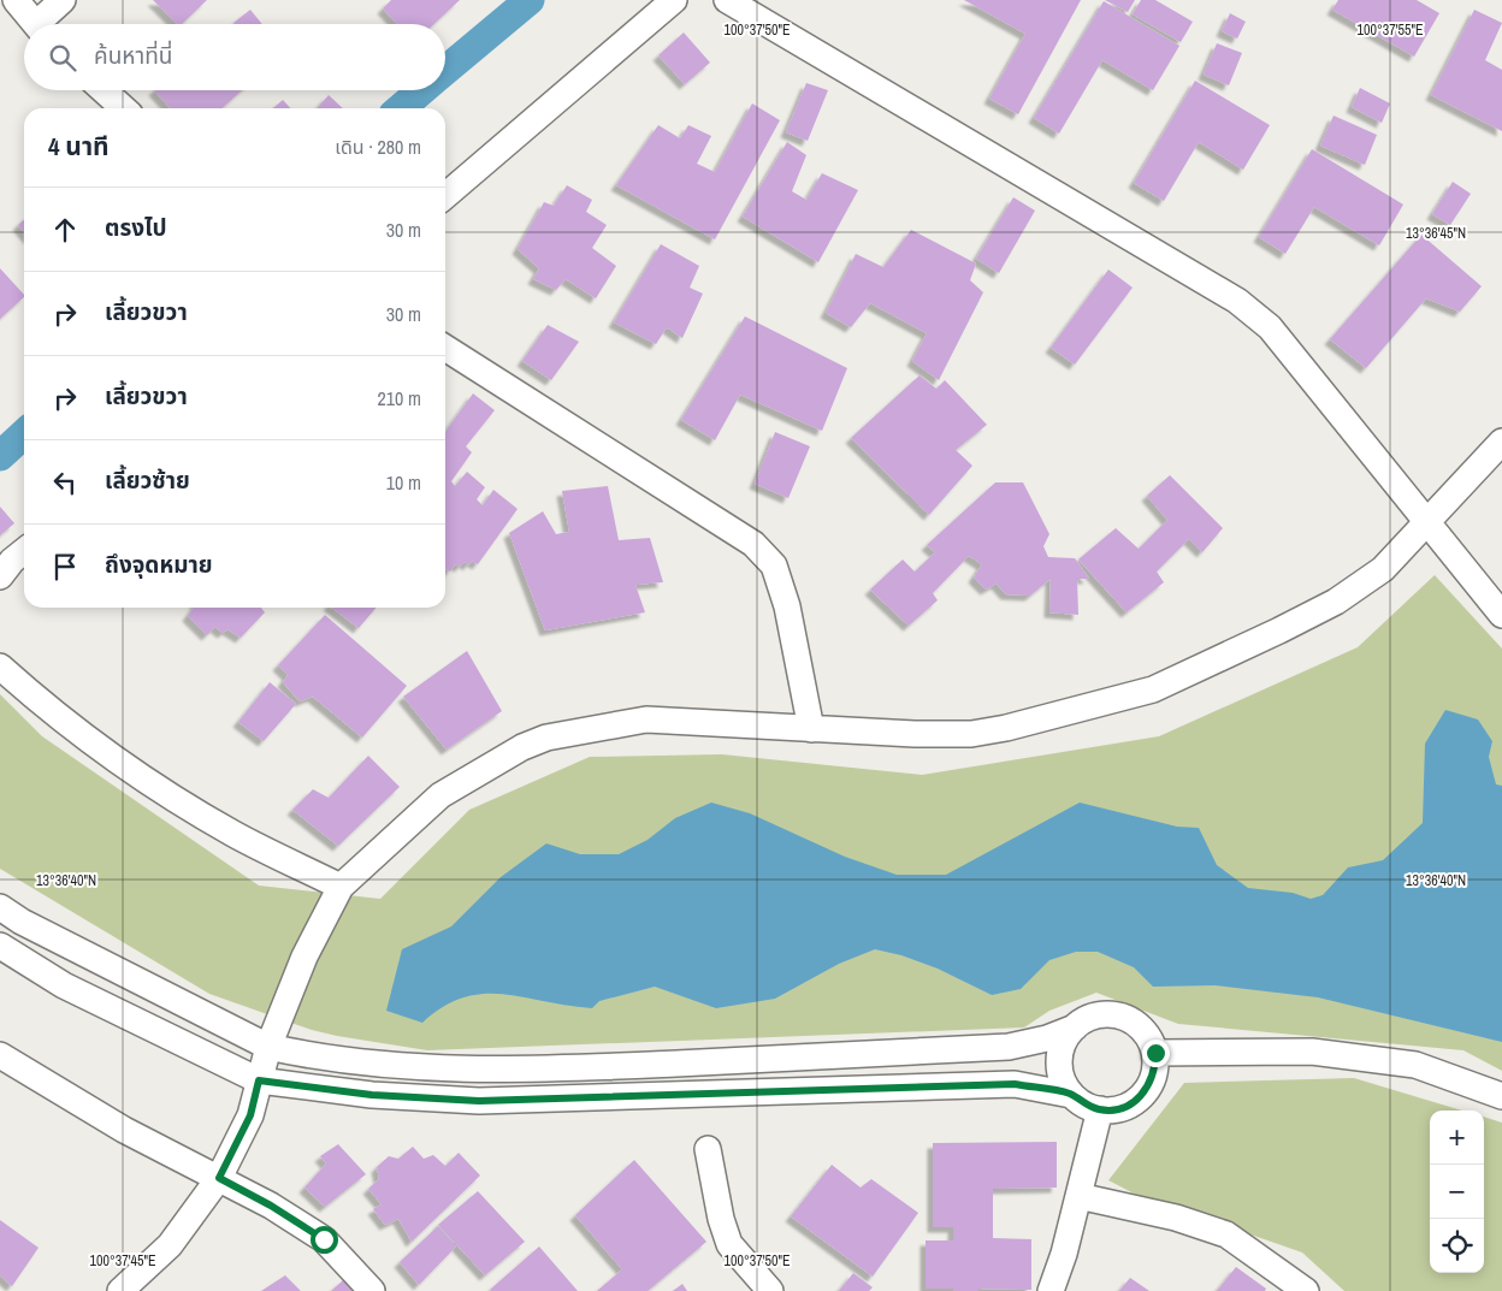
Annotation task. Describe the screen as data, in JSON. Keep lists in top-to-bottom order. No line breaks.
{"page":{"search":"ค้นหาที่นี่","heading":["4 นาที","เดิน · 280 m"],"list":[["ตรงไป","30 m"],["เลี้ยวขวา","30 m"],["เลี้ยวขวา","210 m"],["เลี้ยวซ้าย","10 m"],"ถึงจุดหมาย"],"map_buttons":["+","−"]},"coordinates":["100°37'50\"E","100°37'55\"E","13°36'45\"N","13°36'40\"N","100°37'45\"E"]}
